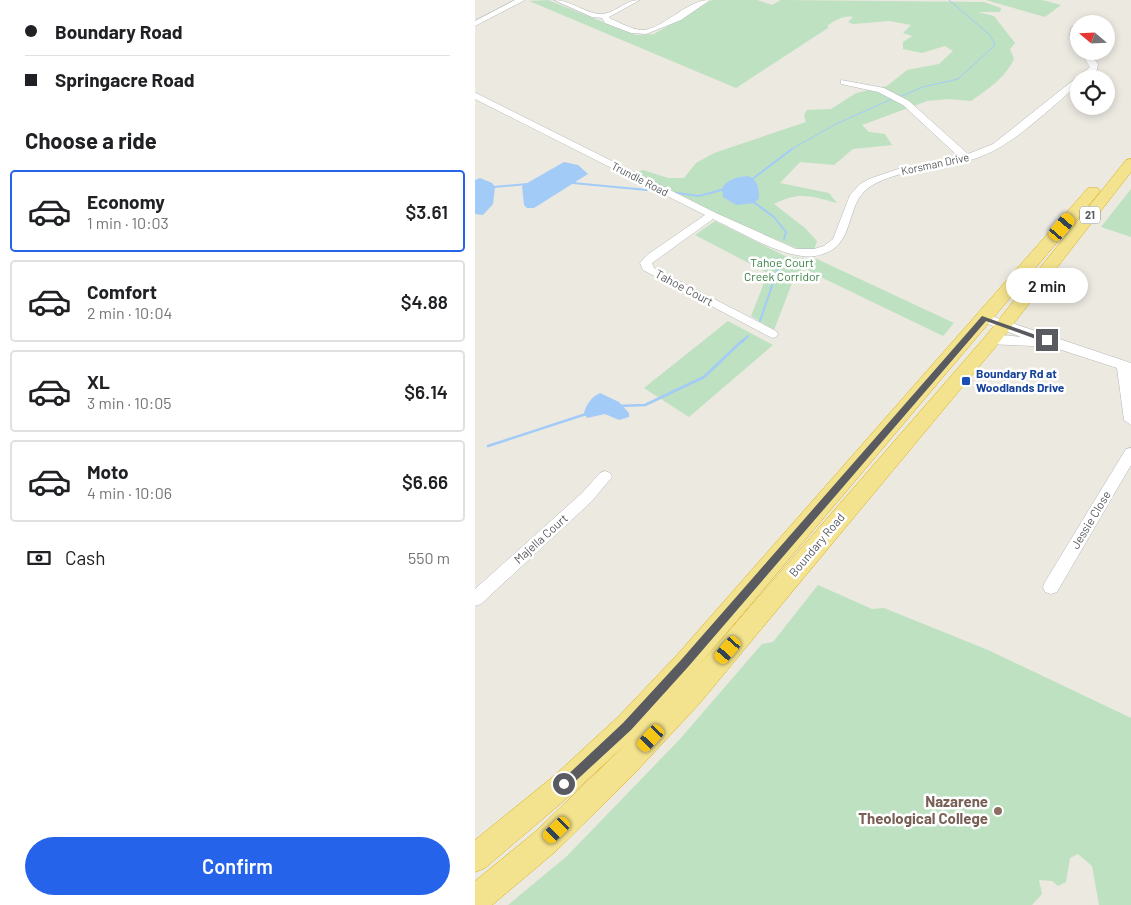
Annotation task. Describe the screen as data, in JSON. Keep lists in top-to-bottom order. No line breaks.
{"streets":{"highway":["21","Boundary Road"],"street":["Korsman Drive","Trundle Road","Tahoe Court","Jessie Close","Majella Court"]},"crossings":[["Korsman Drive","Trundle Road"],["Trundle Road","Tahoe Court"]],"parks":["Tahoe Court Creek Corridor"],"places":{"transit":["Boundary Rd at Woodlands Drive"],"other":["Nazarene Theological College"]},"north":"left","page":{"banner":["Boundary Road","Springacre Road"],"heading":"Choose a ride","list":[{"name":"Economy","note":"1 min · 10:03","value":"$3.61"},{"name":"Comfort","note":"2 min · 10:04","value":"$4.88"},{"name":"XL","note":"3 min · 10:05","value":"$6.14"},{"name":"Moto","note":"4 min · 10:06","value":"$6.66"}],"bubble":"2 min","pay":["Cash","550 m"],"buttons":"Confirm"}}
